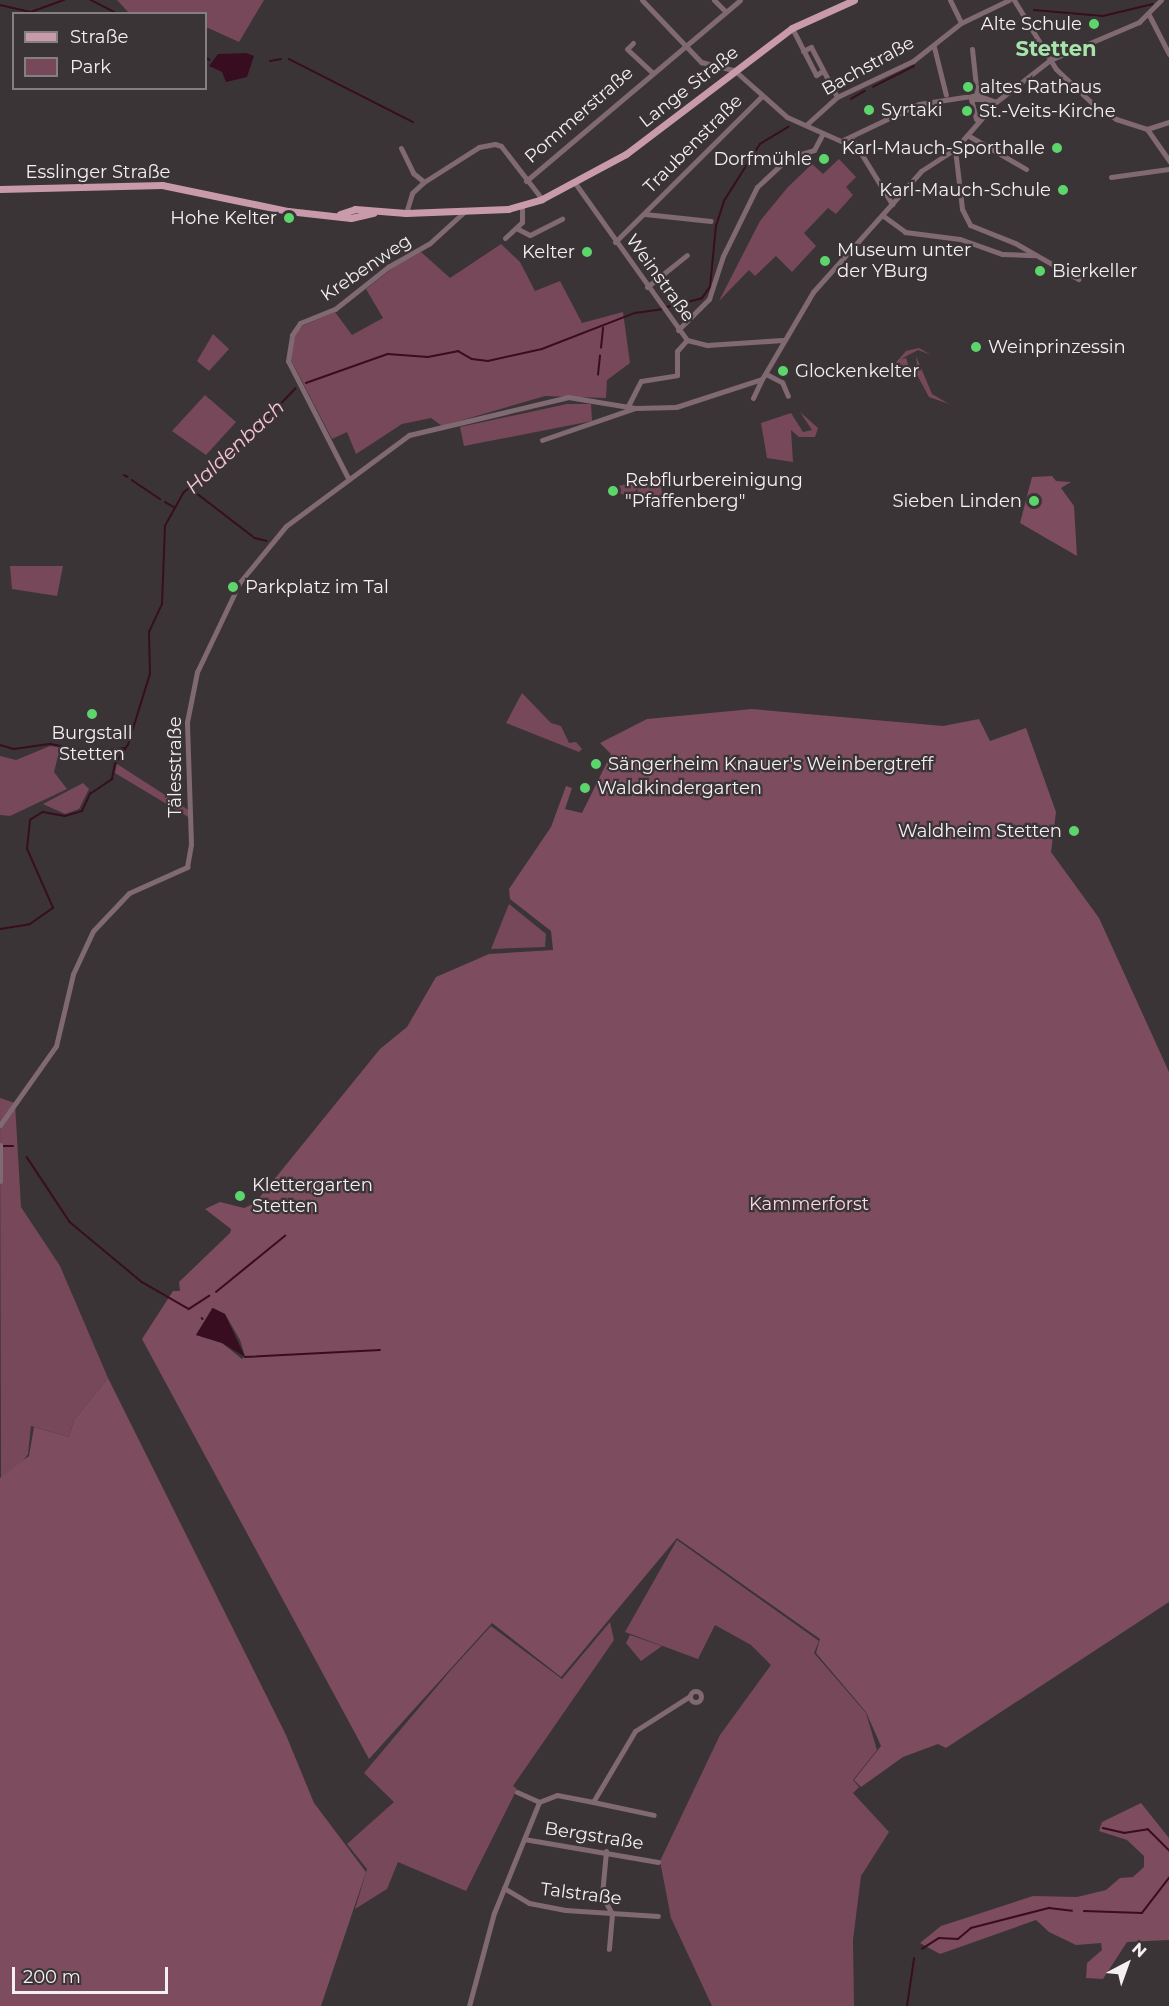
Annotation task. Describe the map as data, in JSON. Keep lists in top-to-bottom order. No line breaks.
{"streets":{"main road":["Lange Straße","Esslinger Straße"],"street":["Bachstraße","Pommerstraße","Traubenstraße","Krebenweg","Weinstraße","Tälesstraße","Bergstraße","Talstraße"]},"crossings":[["Lange Straße","Esslinger Straße"],["Lange Straße","Weinstraße"],["Traubenstraße","Weinstraße"],["Esslinger Straße","Krebenweg"],["Krebenweg","Tälesstraße"]],"districts":["Stetten"],"water":["Haldenbach"],"parks":["Kammerforst"],"places":["Alte Schule","altes Rathaus","Syrtaki","St.-Veits-Kirche","Karl-Mauch-Sporthalle","Dorfmühle","Karl-Mauch-Schule","Hohe Kelter","Kelter","Museum unter der YBurg","Bierkeller","Weinprinzessin","Glockenkelter","Rebflurbereinigung \"Pfaffenberg\"","Sieben Linden","Parkplatz im Tal","Burgstall Stetten","Sängerheim Knauer's Weinbergtreff","Waldkindergarten","Waldheim Stetten","Klettergarten Stetten"],"legend":["Straße","Park"],"scale_bar":"200 m","north":"top right"}
